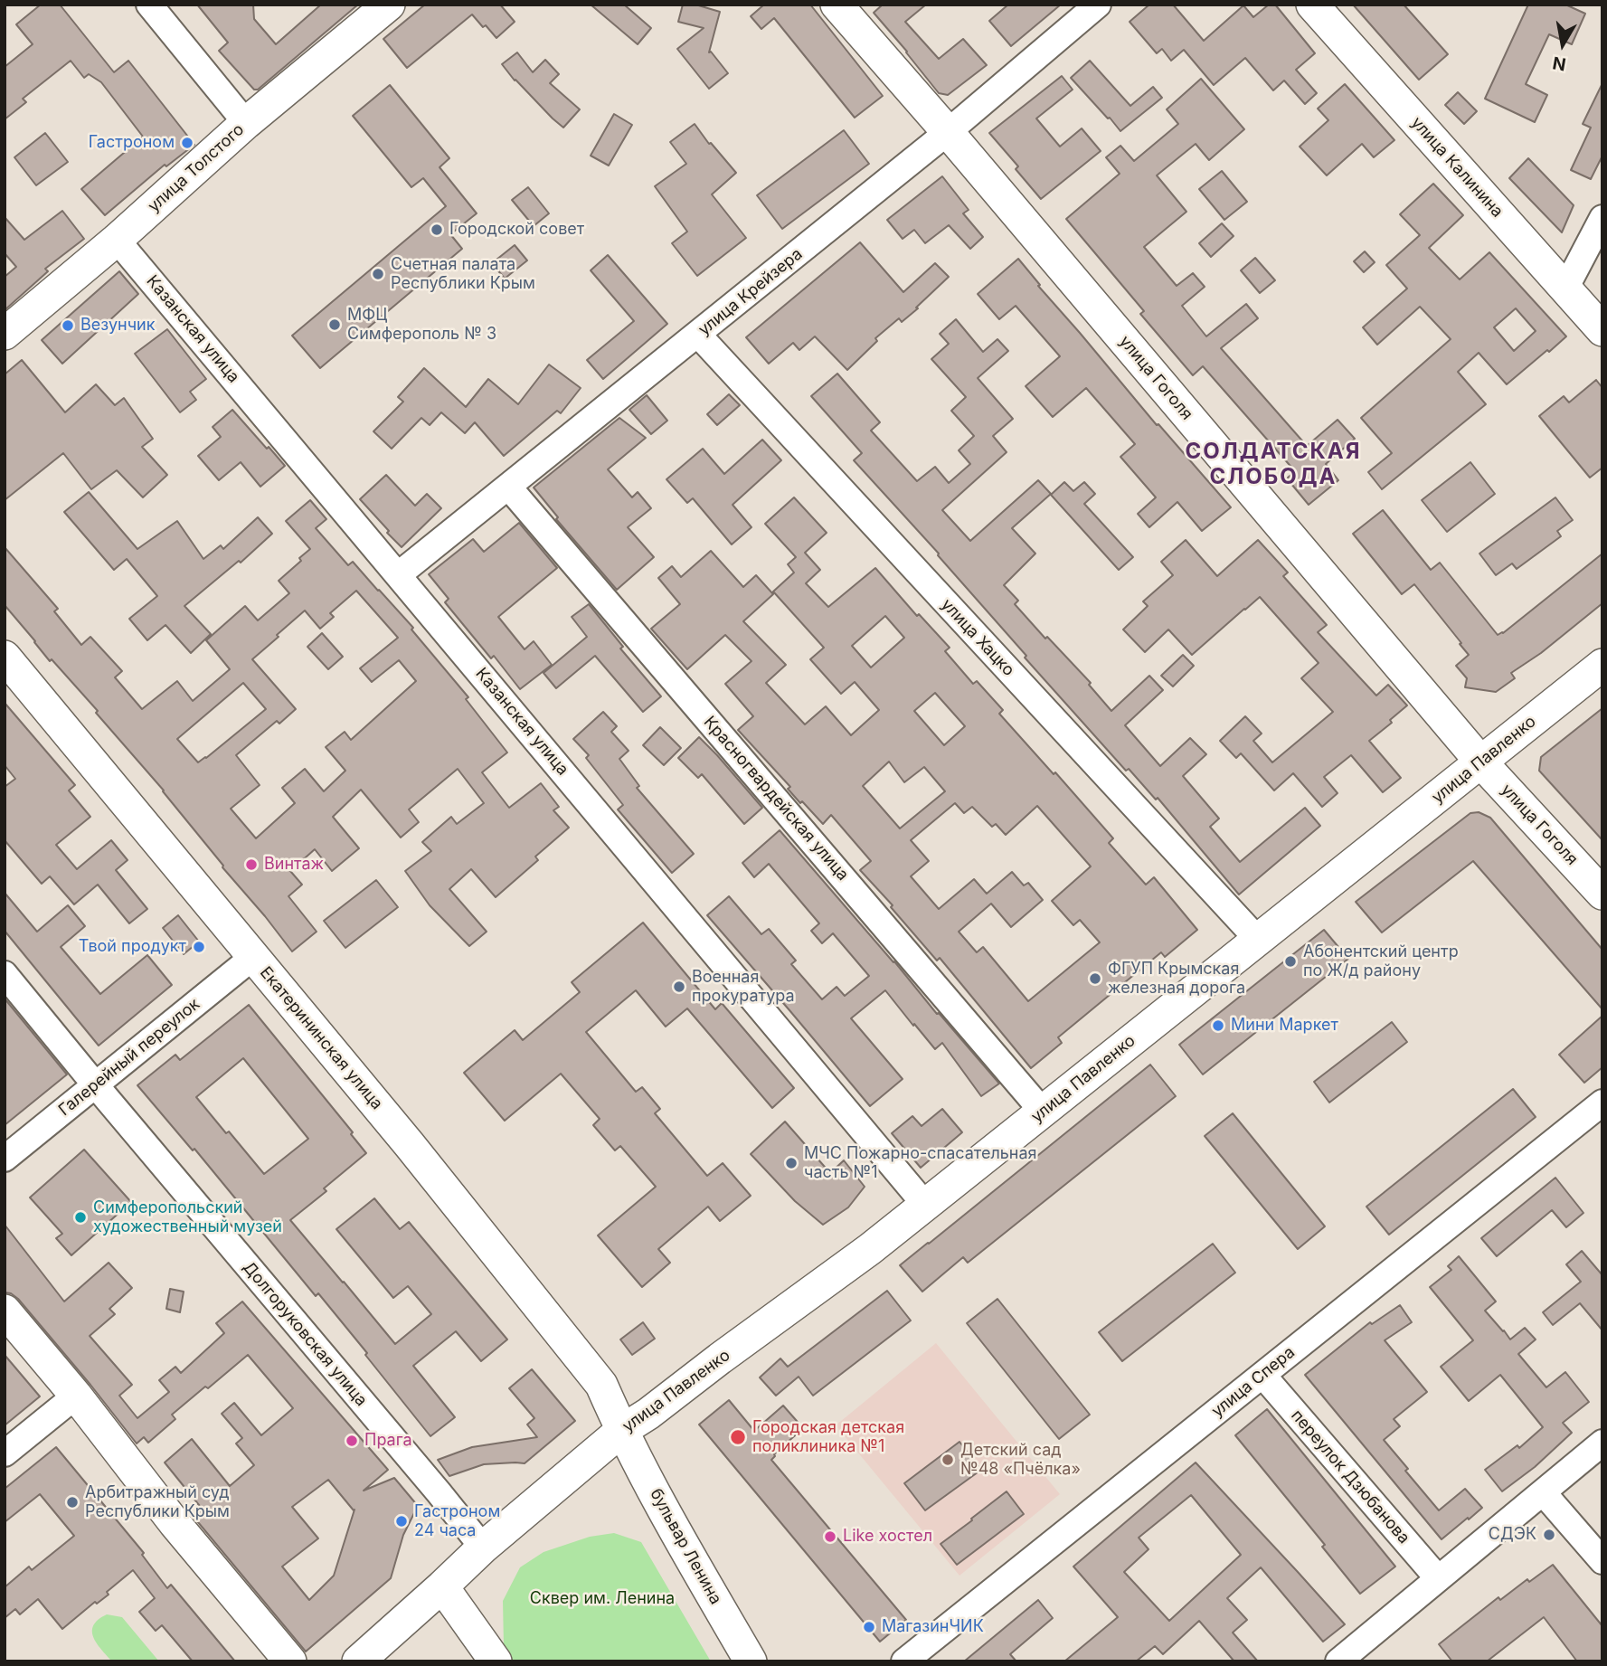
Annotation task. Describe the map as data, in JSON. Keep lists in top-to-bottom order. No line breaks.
{"streets":{"main road":["улица Калинина","улица Толстого","улица Гоголя","улица Павленко","Екатерининская улица","бульвар Ленина"],"street":["улица Крейзера","Казанская улица","улица Хацко","Красногвардейская улица","Галерейный переулок","Долгоруковская улица","улица Спера","переулок Дзюбанова"]},"crossings":[["улица Толстого","Казанская улица"],["улица Крейзера","Казанская улица"],["улица Крейзера","улица Гоголя"],["улица Крейзера","улица Хацко"],["улица Крейзера","Красногвардейская улица"],["Казанская улица","улица Павленко"],["улица Гоголя","улица Павленко"],["улица Хацко","улица Павленко"],["улица Павленко","Красногвардейская улица"],["улица Павленко","Екатерининская улица"],["улица Павленко","Долгоруковская улица"],["улица Павленко","бульвар Ленина"],["Екатерининская улица","Галерейный переулок"],["Екатерининская улица","бульвар Ленина"],["Галерейный переулок","Долгоруковская улица"],["улица Спера","переулок Дзюбанова"]],"districts":["СОЛДАТСКАЯ СЛОБОДА"],"parks":["Сквер им. Ленина"],"places":["Гастроном","Городской совет","Счетная палата Республики Крым","МФЦ Симферополь № 3","Везунчик","Винтаж","Твой продукт","Абонентский центр по Ж/д району","ФГУП Крымская железная дорога","Военная прокуратура","Мини Маркет","МЧС Пожарно-спасательная часть №1","Симферопольский художественный музей","Городская детская поликлиника №1","Прага","Детский сад №48 «Пчёлка»","Арбитражный суд Республики Крым","Гастроном 24 часа","СДЭК","Like хостел","МагазинЧИК"],"north":"bottom"}
